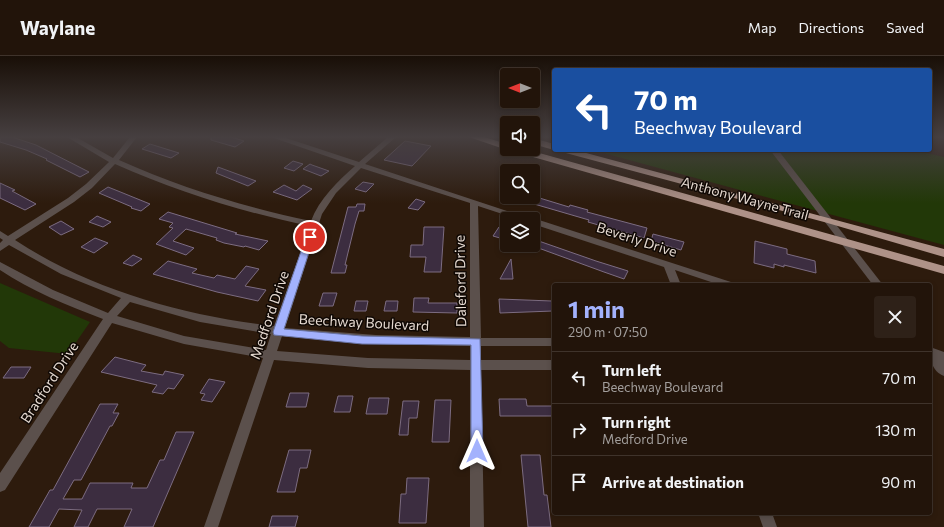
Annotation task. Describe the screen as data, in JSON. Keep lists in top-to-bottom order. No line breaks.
{"streets":{"highway":["Anthony Wayne Trail"],"street":["Beverly Drive","Daleford Drive","Medford Drive","Beechway Boulevard","Bradford Drive"]},"crossings":[["Daleford Drive","Beechway Boulevard"],["Medford Drive","Beechway Boulevard"],["Beechway Boulevard","Bradford Drive"]],"north":"left","page":{"header":"Waylane","nav":["Map","Directions","Saved"],"turn":["70 m","Beechway Boulevard"],"heading":["1 min","290 m · 07:50"],"list":[{"name":"Turn left","note":"Beechway Boulevard","value":"70 m"},{"name":"Turn right","note":"Medford Drive","value":"130 m"},{"name":"Arrive at destination","value":"90 m"}]}}
